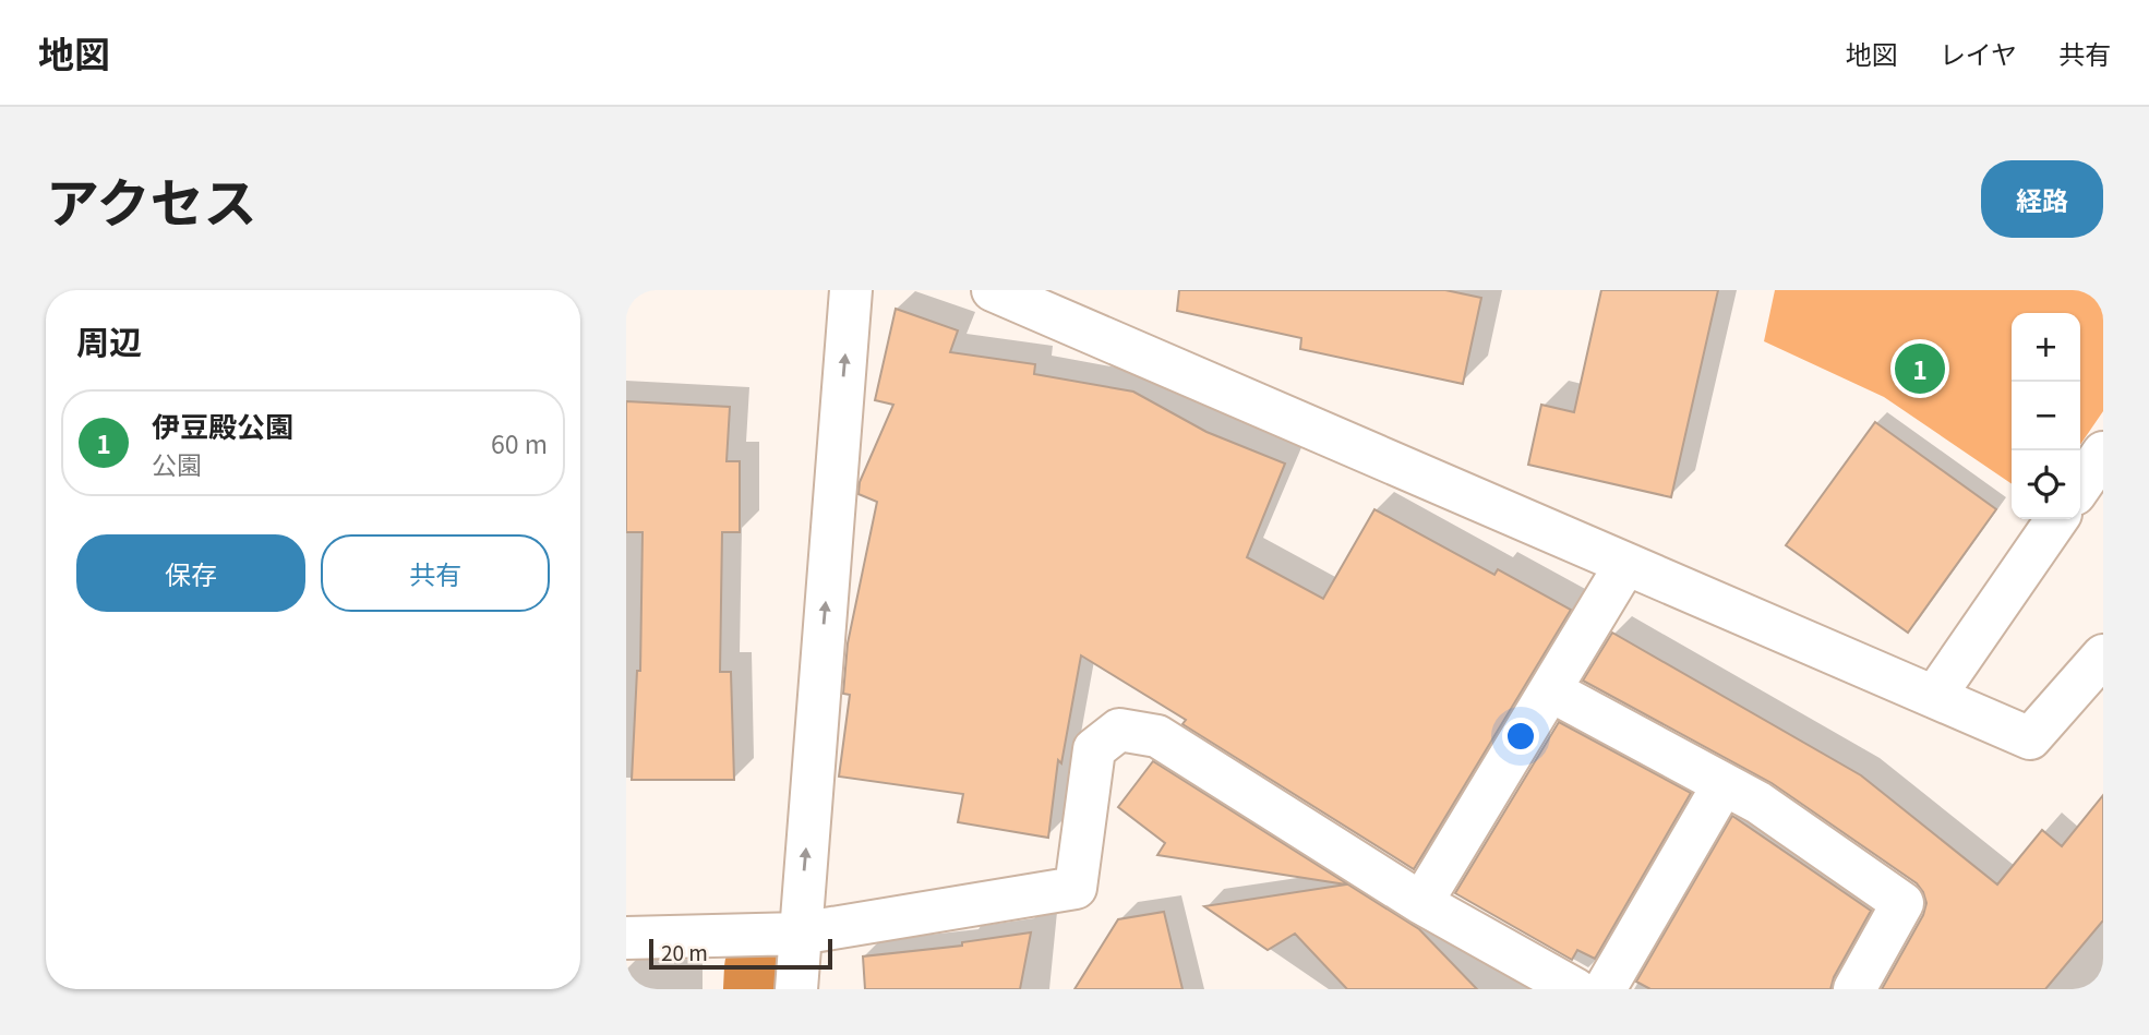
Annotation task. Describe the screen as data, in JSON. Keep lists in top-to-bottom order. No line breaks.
{"scale_bar":"20 m","page":{"header":"地図","nav":["地図","レイヤ","共有"],"title":"アクセス","buttons":["経路",["保存","共有"]],"heading":"周辺","map_buttons":["+","−"],"pins":"1","list":[{"mark":"1","name":"伊豆殿公園","note":"公園","value":"60 m"}],"scale":"20 m"}}
